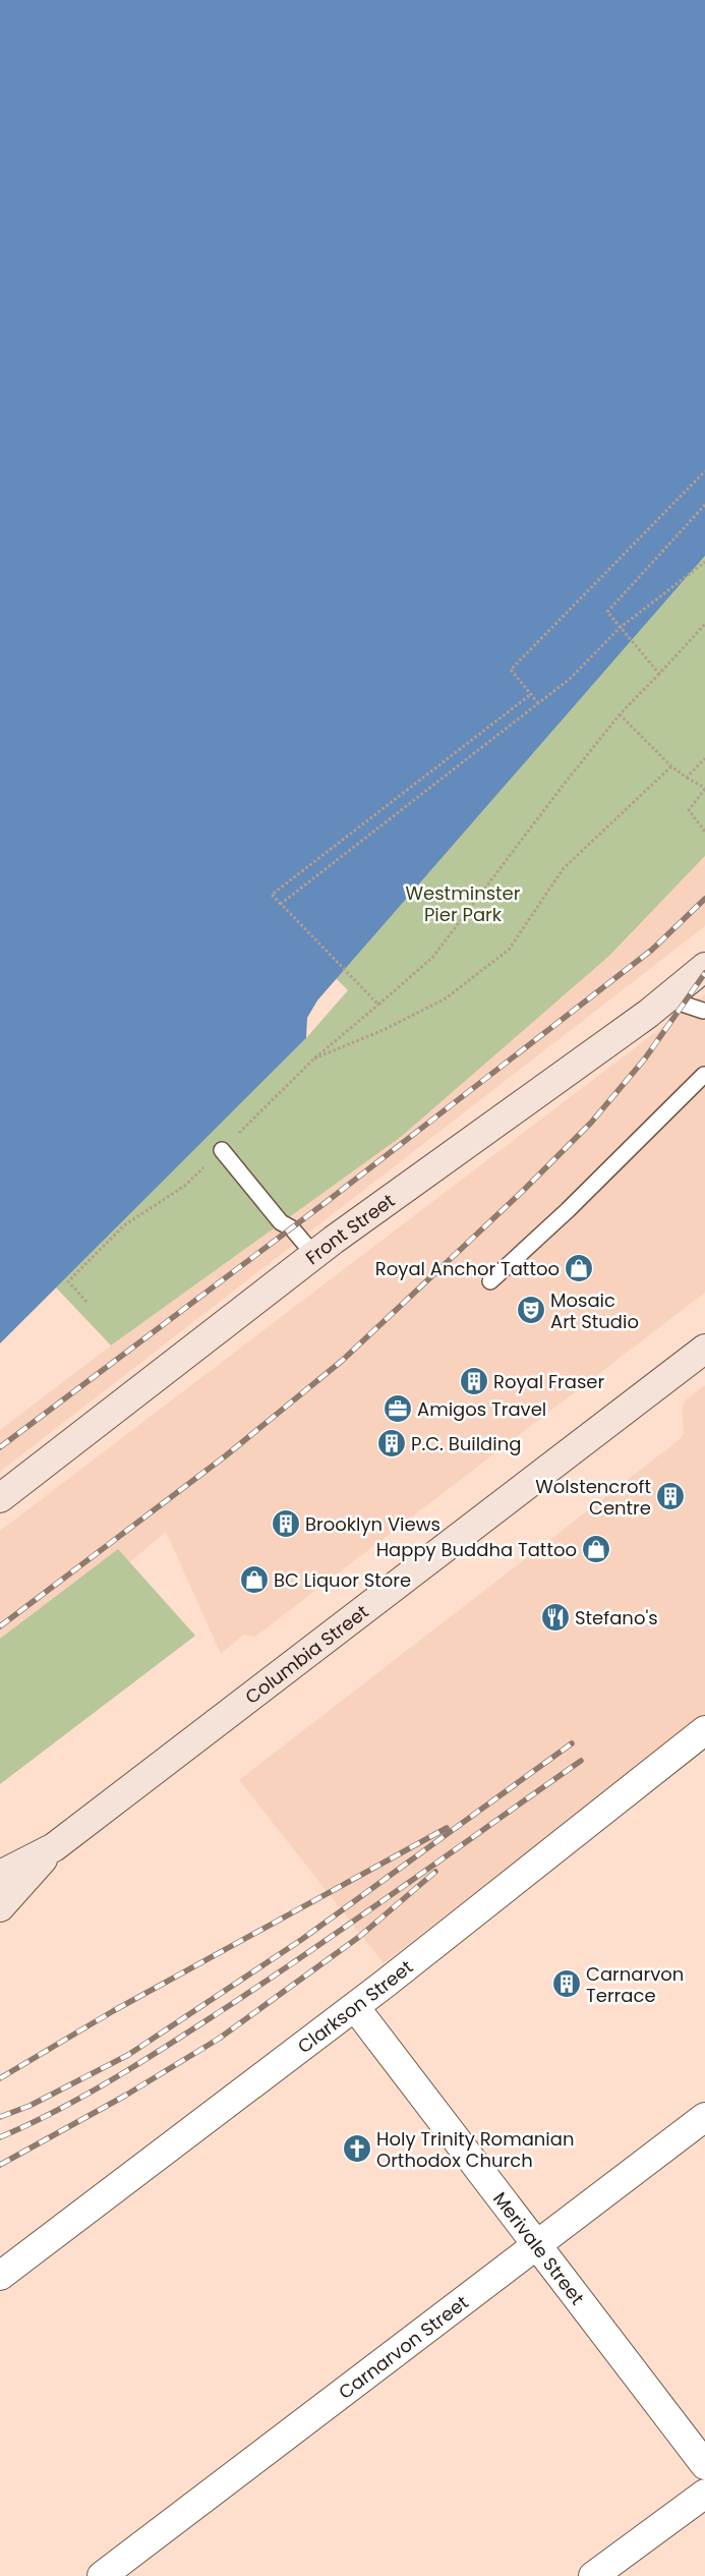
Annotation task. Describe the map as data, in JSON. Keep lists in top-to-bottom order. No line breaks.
{"streets":{"street":["Front Street","Columbia Street","Clarkson Street","Merivale Street","Carnarvon Street"]},"crossings":[["Clarkson Street","Merivale Street"],["Merivale Street","Carnarvon Street"]],"parks":["Westminster Pier Park"],"places":{"shop":["Royal Anchor Tattoo","Happy Buddha Tattoo","BC Liquor Store"],"theatre":["Mosaic Art Studio"],"building":["Royal Fraser","P.C. Building","Wolstencroft Centre","Brooklyn Views","Carnarvon Terrace"],"office":["Amigos Travel"],"restaurant":["Stefano's"],"church":["Holy Trinity Romanian Orthodox Church"]}}
